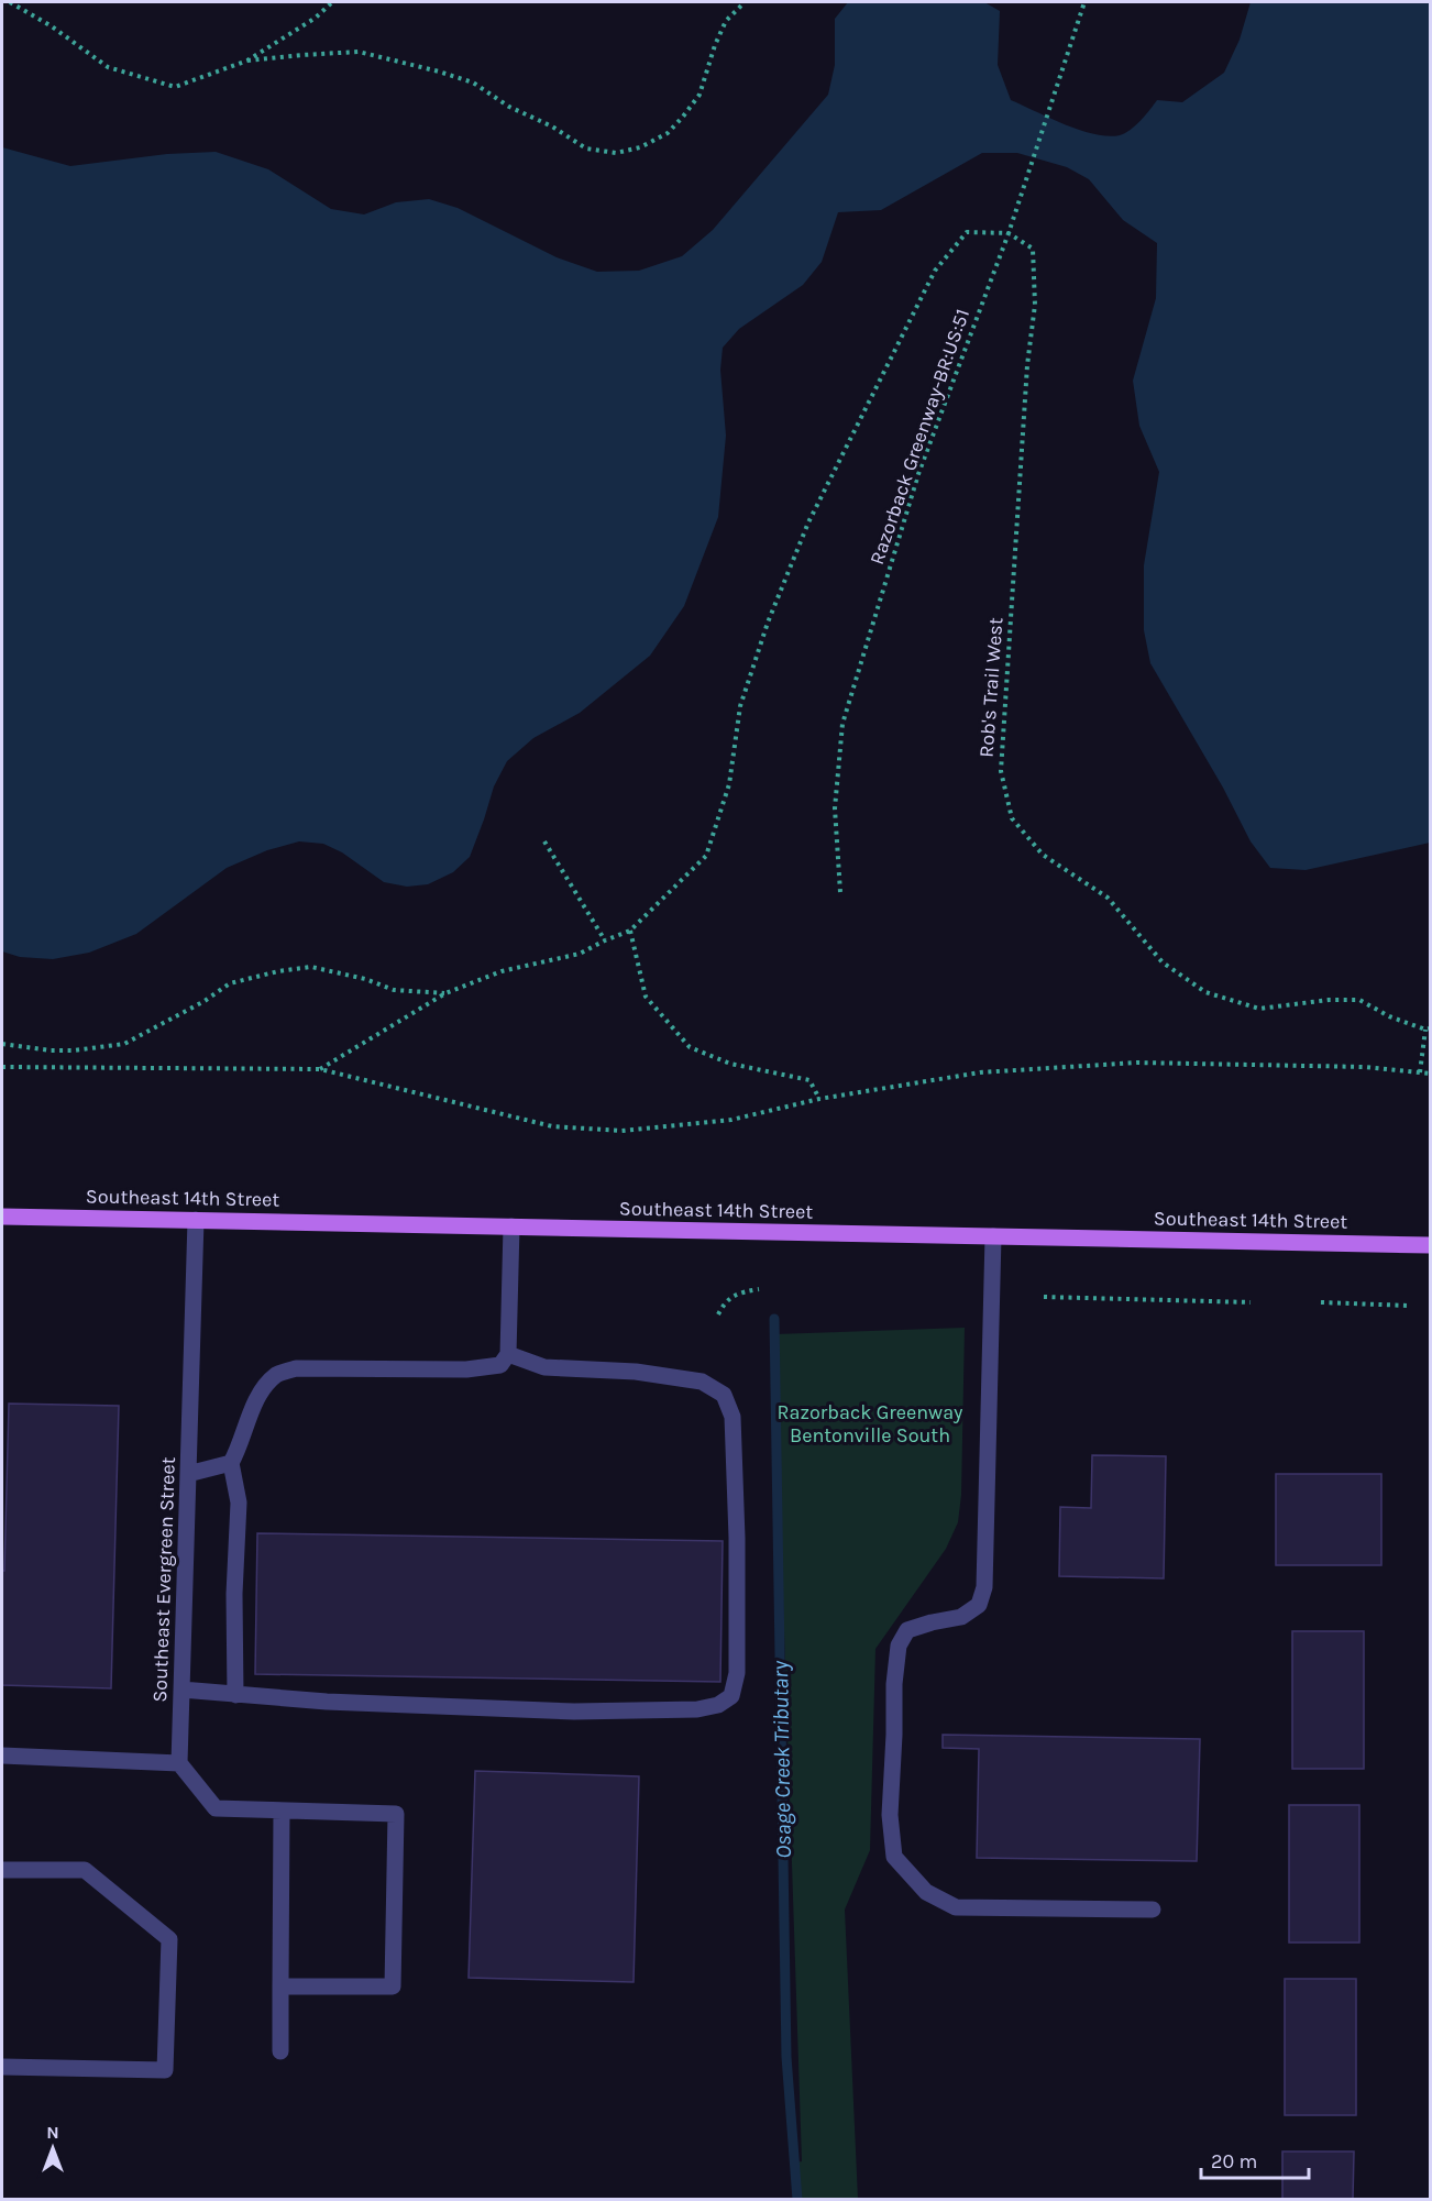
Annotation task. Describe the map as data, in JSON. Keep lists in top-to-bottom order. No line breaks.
{"streets":{"main road":["Southeast 14th Street"],"street":["Southeast Evergreen Street"],"path":["Razorback Greenway-BR:US:51","Rob's Trail West"]},"crossings":[["Razorback Greenway-BR:US:51","Rob's Trail West"],["Southeast 14th Street","Southeast Evergreen Street"]],"water":["Osage Creek Tributary"],"parks":["Razorback Greenway Bentonville South"],"scale_bar":"20 m","north":"top"}
